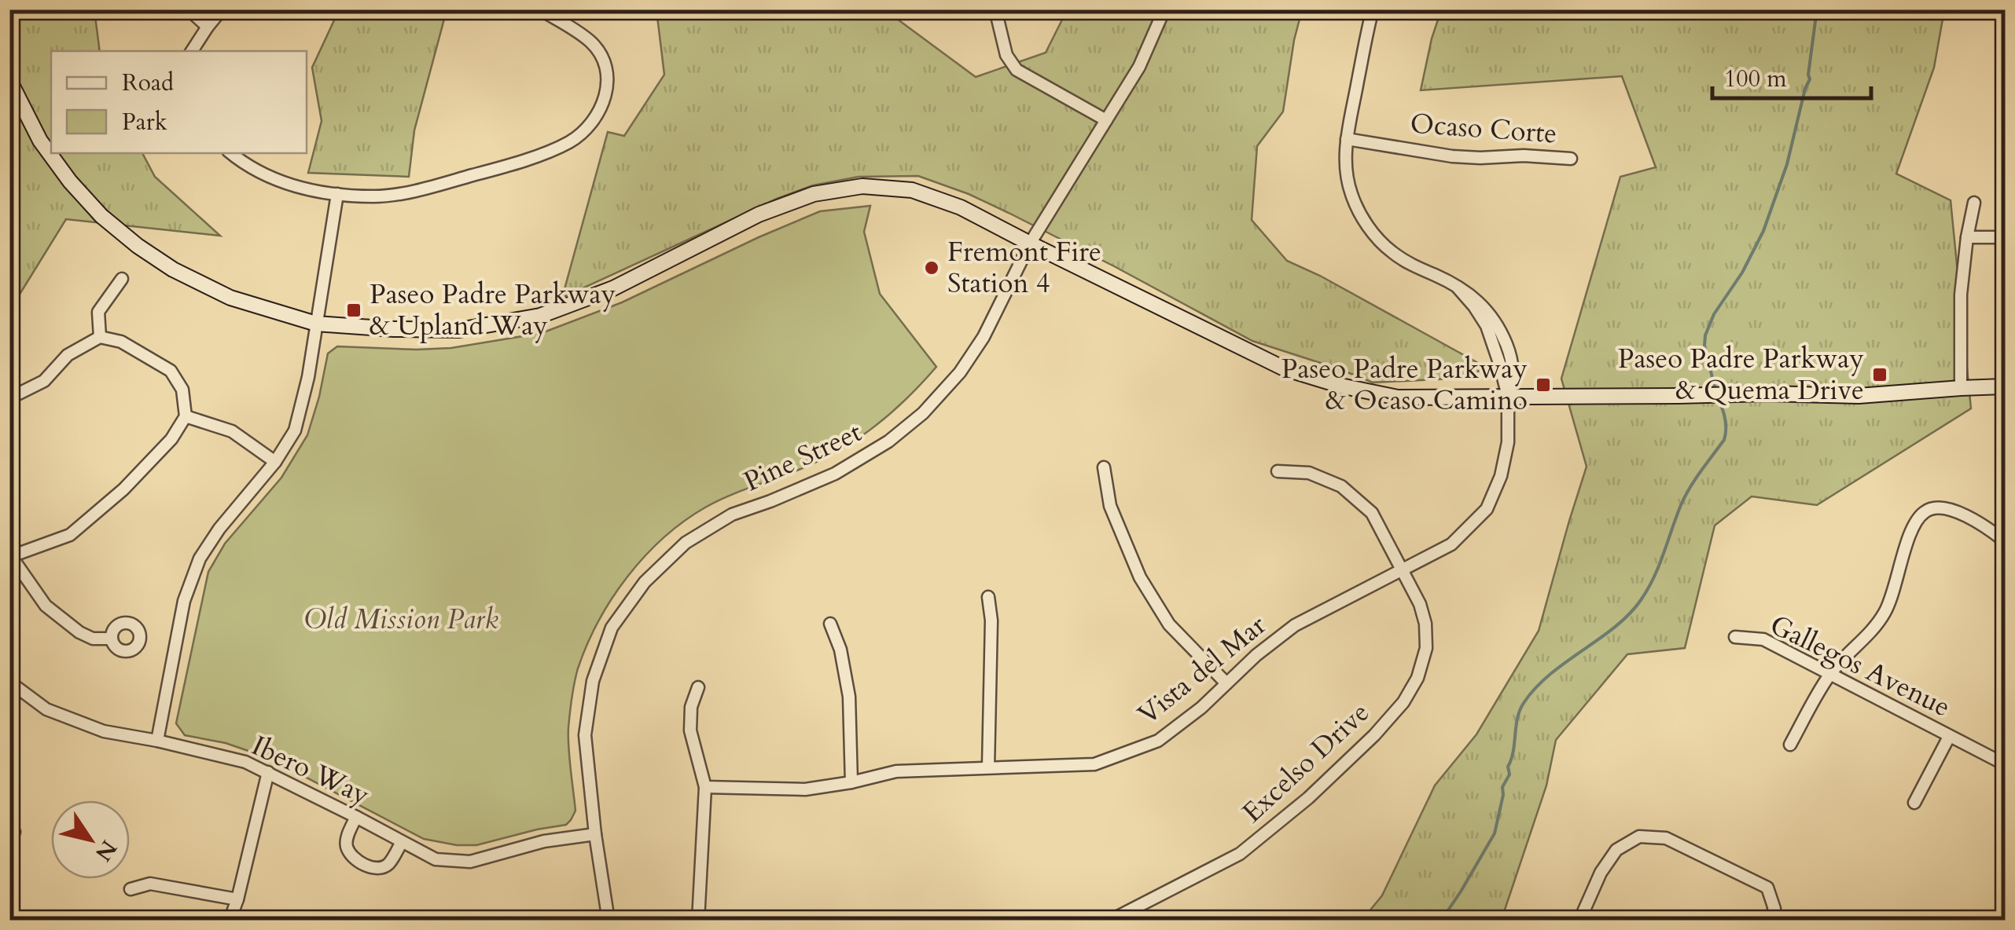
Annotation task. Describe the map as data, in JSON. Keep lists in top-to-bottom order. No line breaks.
{"streets":{"street":["Ocaso Corte","Pine Street","Gallegos Avenue","Vista del Mar","Excelso Drive","Ibero Way"]},"crossings":[["Ocaso Corte","Vista del Mar"],["Pine Street","Ibero Way"],["Vista del Mar","Excelso Drive"]],"parks":["Old Mission Park"],"places":{"other":["Fremont Fire Station 4"],"transit":["Paseo Padre Parkway & Upland Way","Paseo Padre Parkway & Quema Drive","Paseo Padre Parkway & Ocaso Camino"]},"legend":["Road","Park"],"scale_bar":"100 m","north":"bottom right"}
